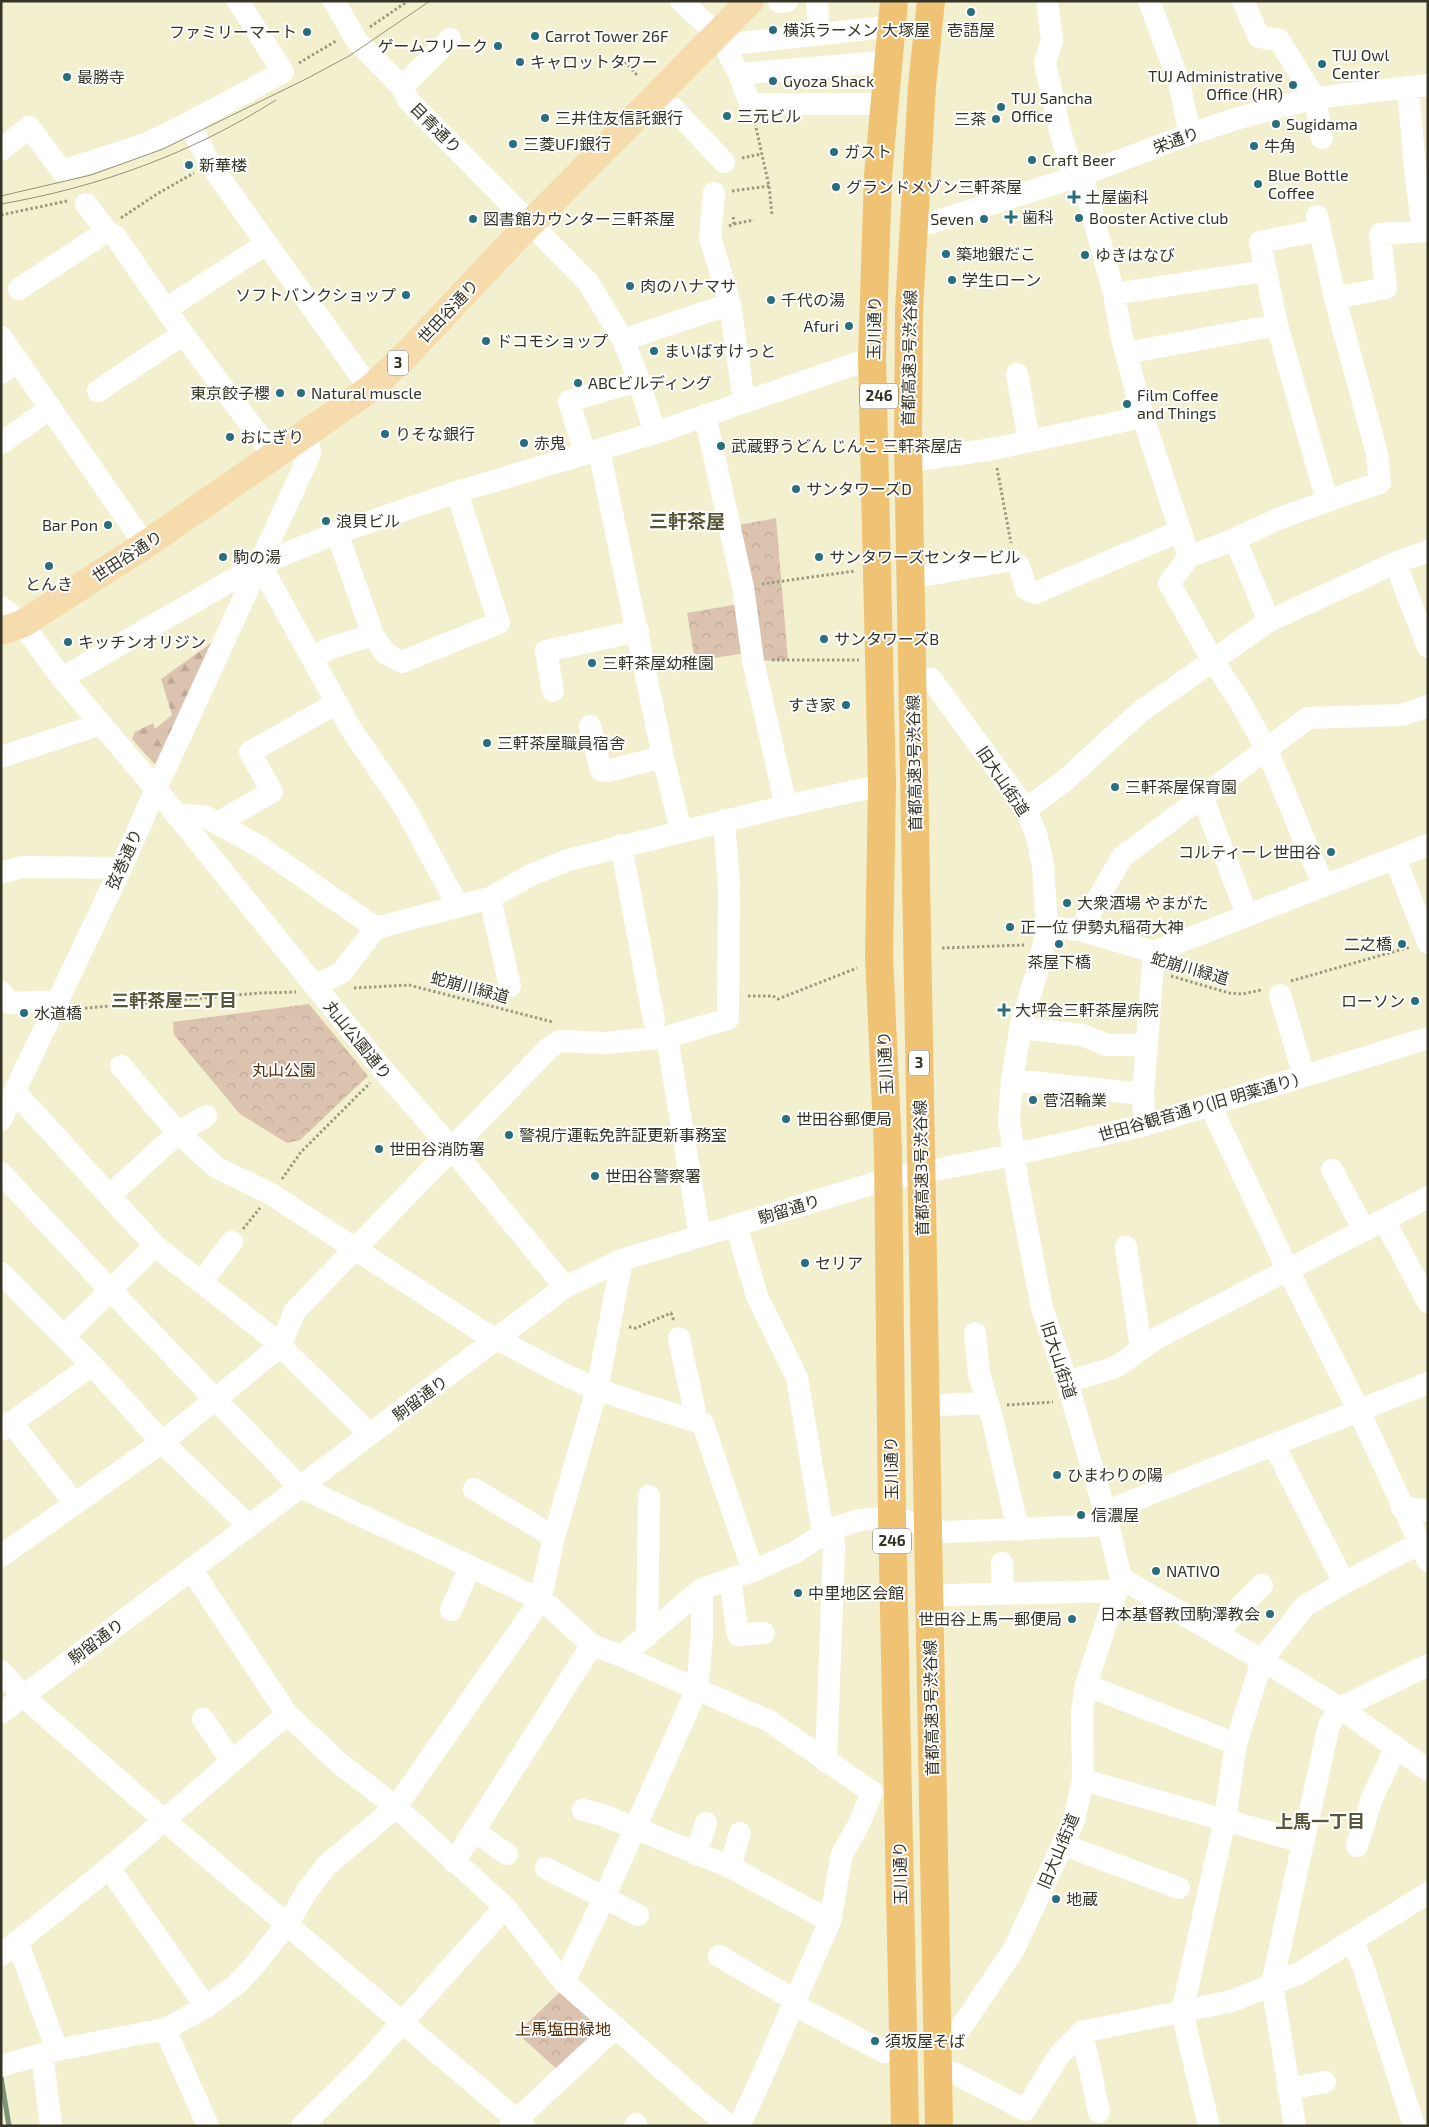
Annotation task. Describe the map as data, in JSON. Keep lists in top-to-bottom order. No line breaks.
{"streets":{"highway":["玉川通り","首都高速3号渋谷線","3","246"],"main road":["世田谷通り"],"street":["目青通り","栄通り","旧大山街道","弦巻通り","丸山公園通り","世田谷観音通り(旧 明薬通り)","駒留通り"],"path":["蛇崩川緑道"]},"crossings":[["目青通り","世田谷通り"],["世田谷通り","弦巻通り"],["玉川通り","246"],["玉川通り","駒留通り"],["旧大山街道","世田谷観音通り(旧 明薬通り)"],["弦巻通り","蛇崩川緑道"],["弦巻通り","丸山公園通り"],["蛇崩川緑道","丸山公園通り"],["丸山公園通り","駒留通り"],["世田谷観音通り(旧 明薬通り)","駒留通り"]],"districts":["三軒茶屋","三軒茶屋二丁目","上馬一丁目"],"parks":["丸山公園","上馬塩田緑地"],"places":{"other":["壱語屋","横浜ラーメン 大塚屋","ファミリーマート","Carrot Tower 26F","ゲームフリーク","キャロットタワー","TUJ Owl Center","最勝寺","Gyoza Shack","TUJ Administrative Office (HR)","TUJ Sancha Office","三元ビル","三井住友信託銀行","三茶","Sugidama","三菱UFJ銀行","牛角","ガスト","Craft Beer","新華楼","Blue Bottle Coffee","グランドメゾン三軒茶屋","Booster Active club","図書館カウンター三軒茶屋","Seven","築地銀だこ","ゆきはなび","学生ローン","肉のハナマサ","ソフトバンクショップ","千代の湯","Afuri","ドコモショップ","まいばすけっと","ABCビルディング","東京餃子櫻","Natural muscle","Film Coffee and Things","りそな銀行","おにぎり","赤鬼","武蔵野うどん じんこ 三軒茶屋店","サンタワーズD","浪貝ビル","Bar Pon","駒の湯","サンタワーズセンタービル","とんき","サンタワーズB","キッチンオリジン","三軒茶屋幼稚園","すき家","三軒茶屋職員宿舎","三軒茶屋保育園","コルティーレ世田谷","大衆酒場 やまがた","正一位 伊勢丸稲荷大神","茶屋下橋","二之橋","ローソン","水道橋","菅沼輪業","世田谷郵便局","警視庁運転免許証更新事務室","世田谷消防署","世田谷警察署","セリア","ひまわりの陽","信濃屋","NATIVO","中里地区会館","日本基督教団駒澤教会","世田谷上馬一郵便局","地蔵","須坂屋そば"],"health":["土屋歯科","歯科","大坪会三軒茶屋病院"]}}
